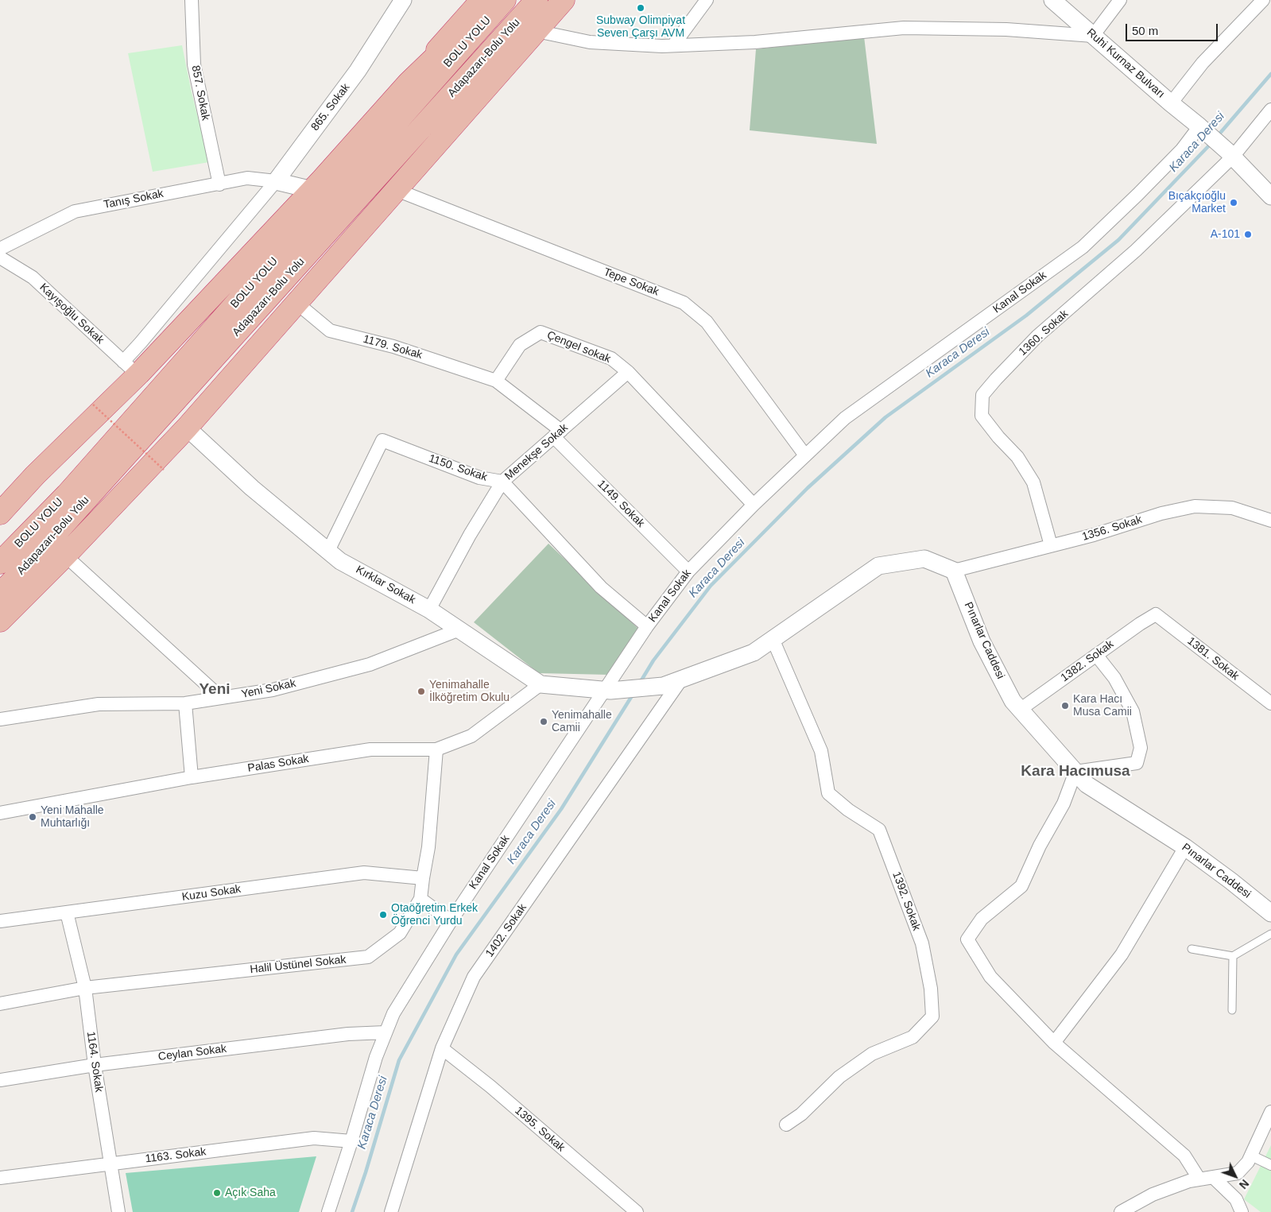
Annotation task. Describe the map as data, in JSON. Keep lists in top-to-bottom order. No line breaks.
{"streets":{"highway":["BOLU YOLU","Adapazarı-Bolu Yolu"],"street":["Ruhi Kurnaz Bulvarı","857. Sokak","865. Sokak","Tanış Sokak","Tepe Sokak","Kanal Sokak","Kayışoğlu Sokak","1360. Sokak","1179. Sokak","Çengel sokak","Menekşe Sokak","1150. Sokak","1149. Sokak","1356. Sokak","Kırklar Sokak","Pınarlar Caddesi","1381. Sokak","1382. Sokak","Yeni Sokak","Palas Sokak","Kuzu Sokak","1392. Sokak","1402. Sokak","Halil Üstünel Sokak","Ceylan Sokak","1164. Sokak","1395. Sokak","1163. Sokak"]},"crossings":[["Ruhi Kurnaz Bulvarı","Kanal Sokak"],["Ruhi Kurnaz Bulvarı","1360. Sokak"],["857. Sokak","Tanış Sokak"],["865. Sokak","Tanış Sokak"],["Tepe Sokak","Kanal Sokak"],["Kanal Sokak","Çengel sokak"],["Kanal Sokak","1150. Sokak"],["Kanal Sokak","1149. Sokak"],["Kanal Sokak","Kırklar Sokak"],["Kanal Sokak","Ceylan Sokak"],["Kanal Sokak","1163. Sokak"],["1360. Sokak","1356. Sokak"],["1179. Sokak","Çengel sokak"],["Çengel sokak","Menekşe Sokak"],["Menekşe Sokak","1150. Sokak"],["Menekşe Sokak","1149. Sokak"],["Menekşe Sokak","Kırklar Sokak"],["1150. Sokak","Kırklar Sokak"],["1356. Sokak","Pınarlar Caddesi"],["Kırklar Sokak","Yeni Sokak"],["Kırklar Sokak","Palas Sokak"],["Kırklar Sokak","1402. Sokak"],["Pınarlar Caddesi","1382. Sokak"],["1381. Sokak","1382. Sokak"],["Palas Sokak","Halil Üstünel Sokak"],["Kuzu Sokak","Halil Üstünel Sokak"],["Kuzu Sokak","1164. Sokak"],["1402. Sokak","1395. Sokak"],["Halil Üstünel Sokak","1164. Sokak"],["Ceylan Sokak","1164. Sokak"],["1164. Sokak","1163. Sokak"]],"districts":["Yeni","Kara Hacımusa"],"water":["Karaca Deresi"],"places":["Subway Olimpiyat Seven Çarşı AVM","Bıçakçıoğlu Market","A-101","Yenimahalle İlköğretim Okulu","Kara Hacı Musa Camii","Yenimahalle Camii","Yeni Mahalle Muhtarlığı","Otaöğretim Erkek Öğrenci Yurdu","Açık Saha"],"scale_bar":"50 m","north":"bottom right"}
